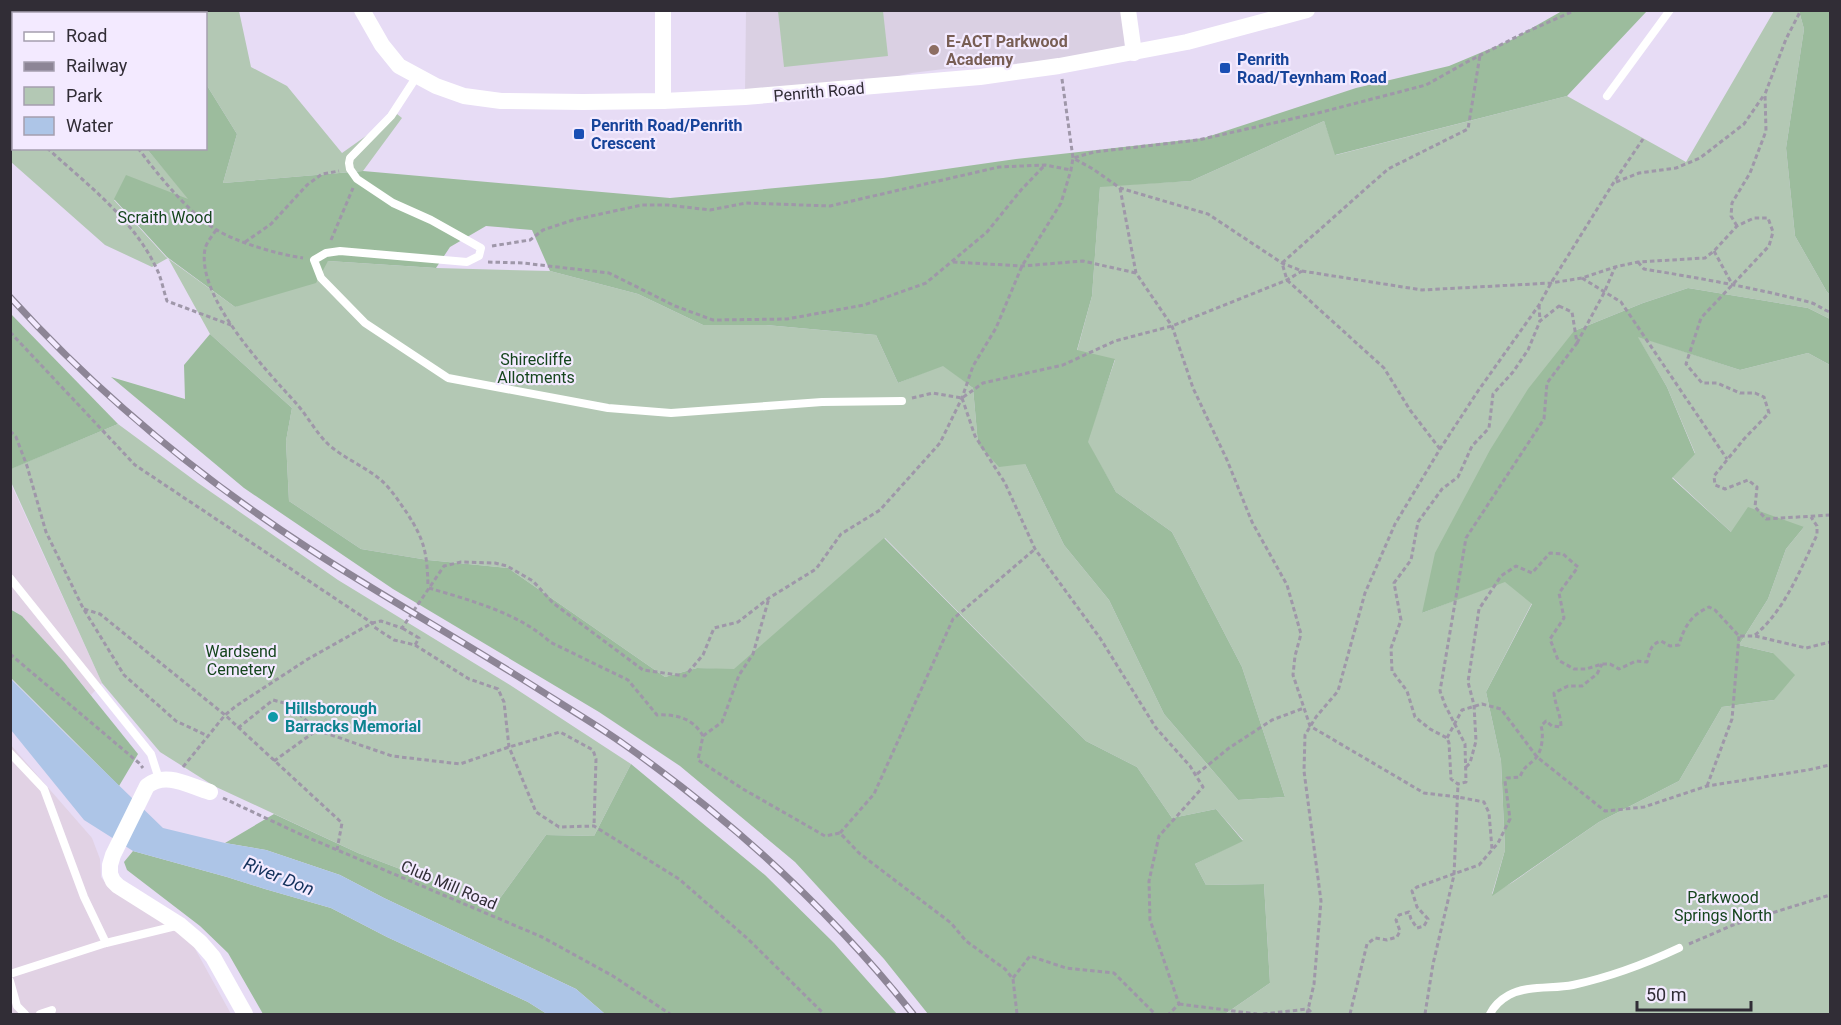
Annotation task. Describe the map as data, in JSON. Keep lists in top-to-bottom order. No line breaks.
{"streets":{"street":["Penrith Road"],"path":["Club Mill Road"]},"water":["River Don"],"parks":["Scraith Wood","Shirecliffe Allotments","Wardsend Cemetery","Parkwood Springs North"],"places":{"other":["E-ACT Parkwood Academy","Hillsborough Barracks Memorial"],"transit":["Penrith Road/Teynham Road","Penrith Road/Penrith Crescent"]},"legend":["Road","Railway","Park","Water"],"scale_bar":"50 m"}
